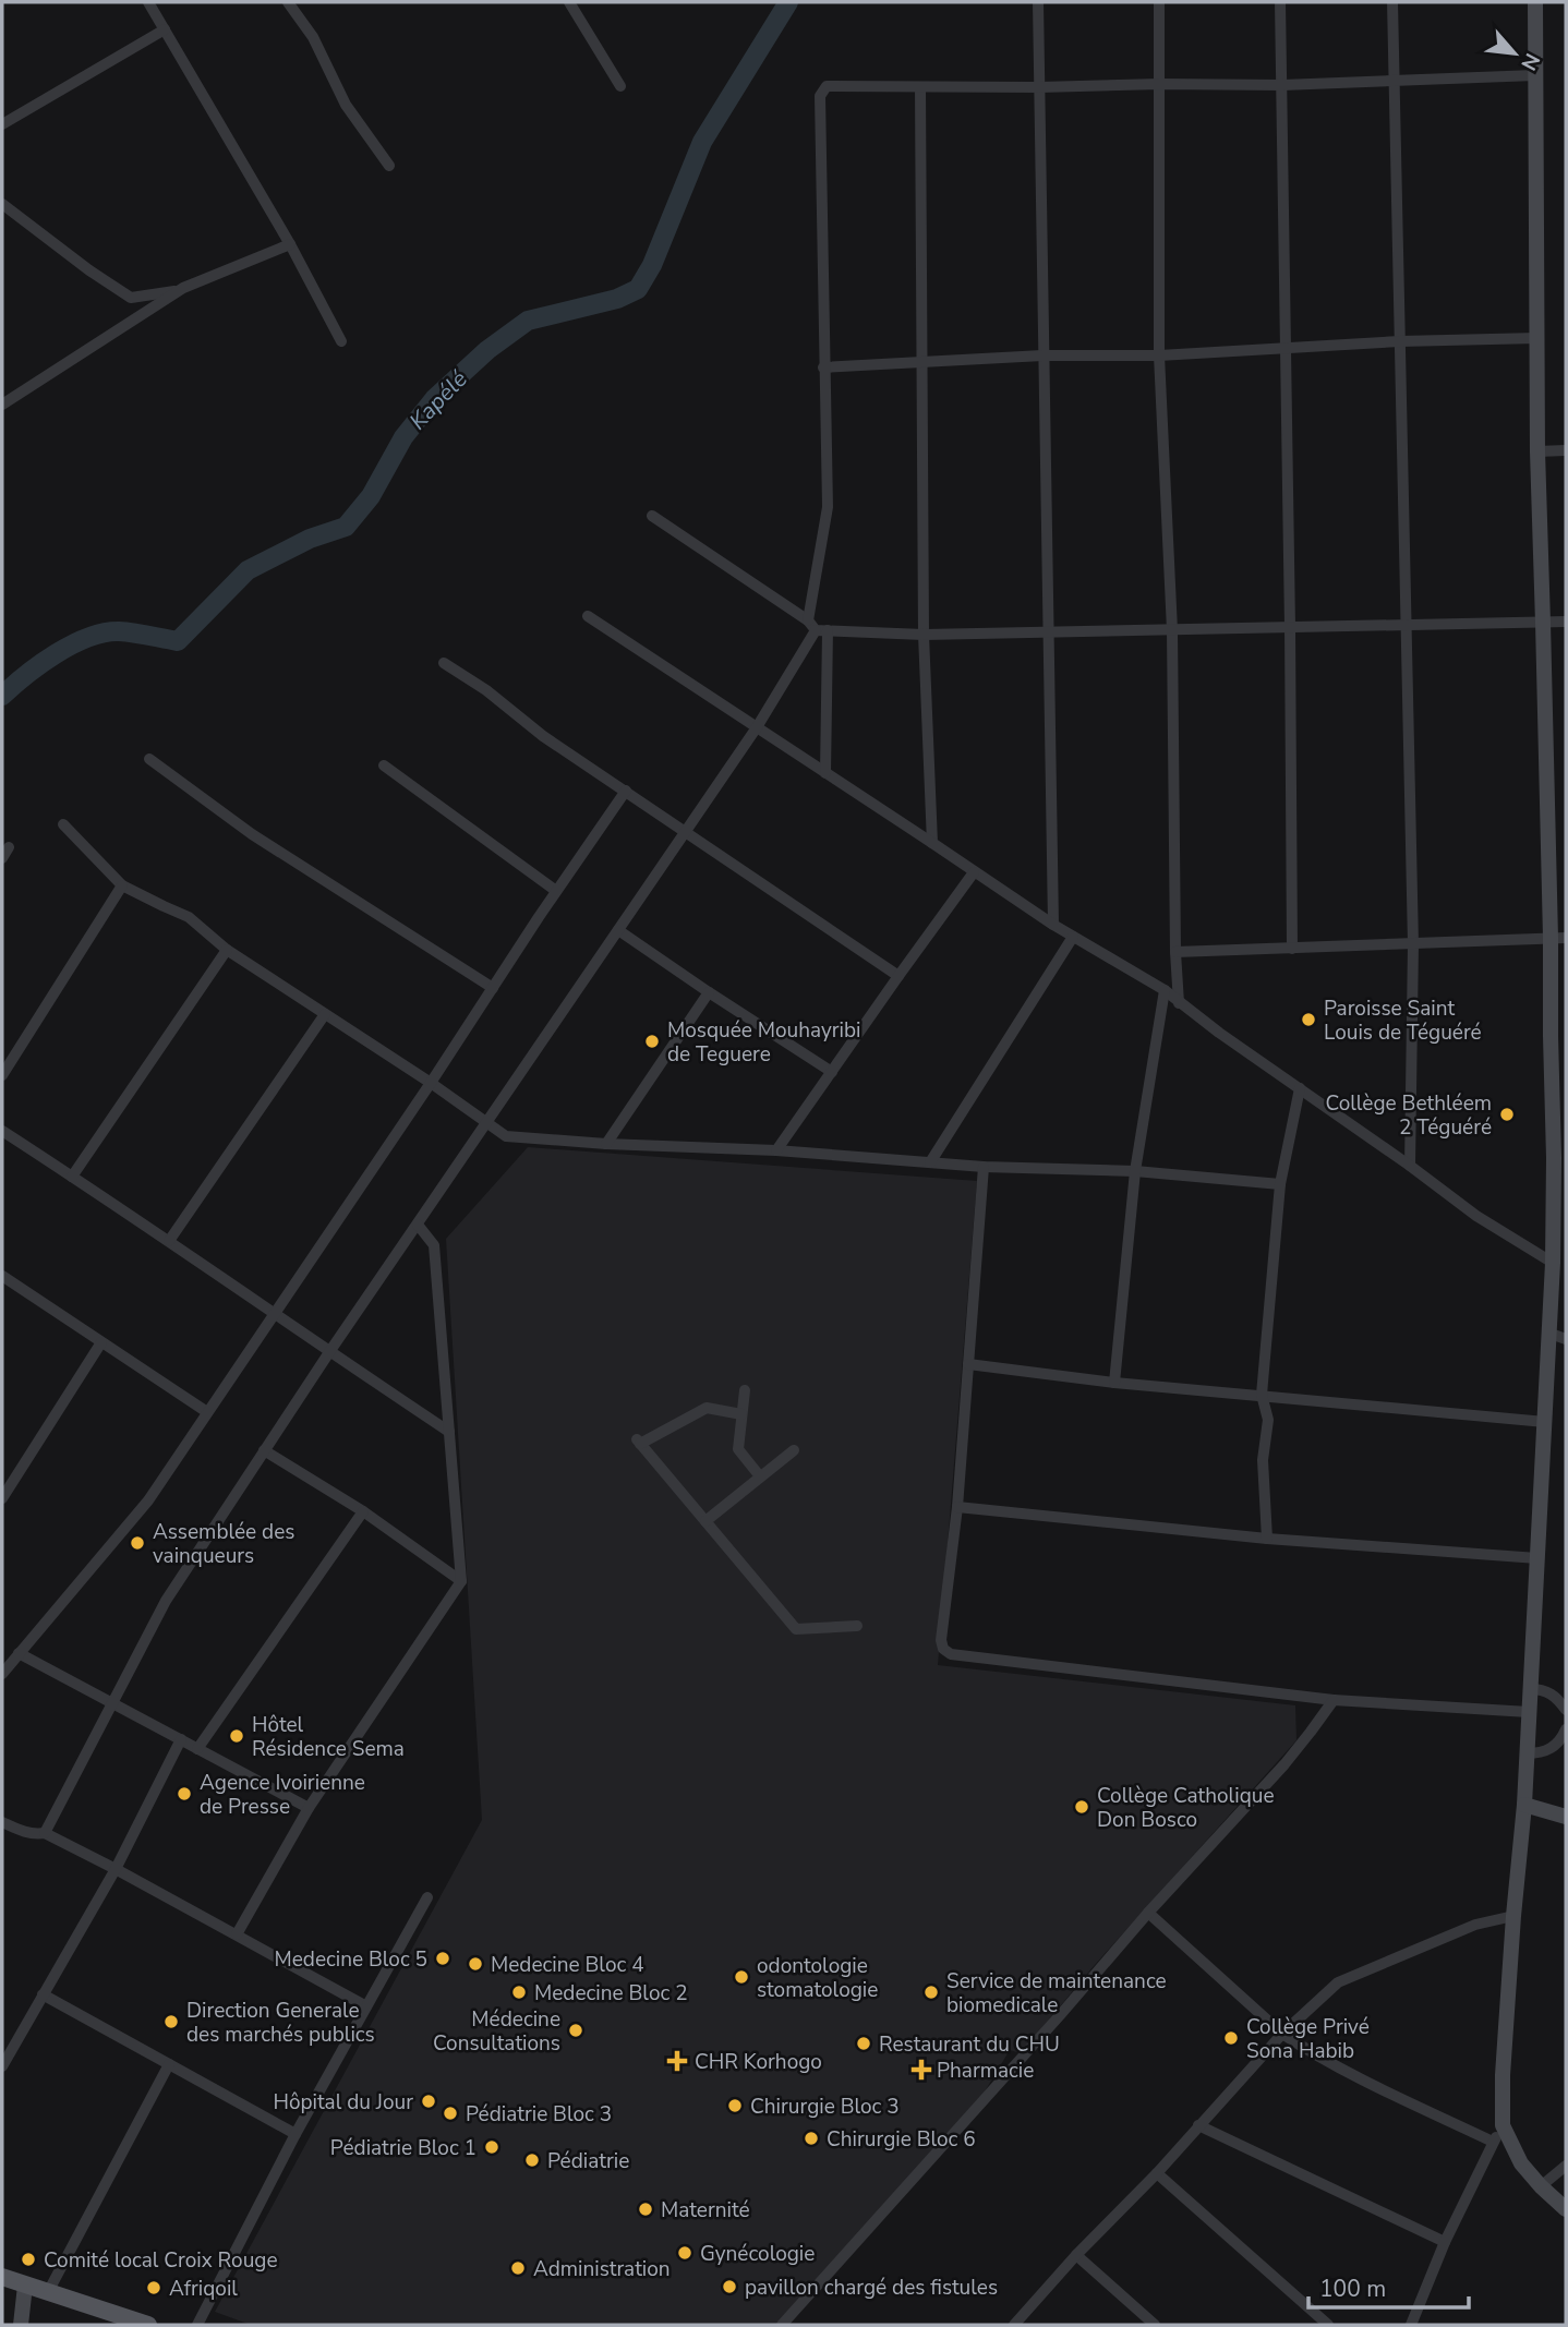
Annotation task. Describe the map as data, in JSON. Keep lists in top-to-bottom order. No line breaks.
{"water":["Kapélé"],"places":{"other":["Paroisse Saint Louis de Téguéré","Mosquée Mouhayribi de Teguere","Collège Bethléem 2 Téguéré","Assemblée des vainqueurs","Hôtel Résidence Sema","Agence Ivoirienne de Presse","Collège Catholique Don Bosco","Medecine Bloc 5","Medecine Bloc 4","odontologie stomatologie","Medecine Bloc 2","Service de maintenance biomedicale","Direction Generale des marchés publics","Médecine Consultations","Collège Privé Sona Habib","Restaurant du CHU","Hôpital du Jour","Chirurgie Bloc 3","Pédiatrie Bloc 3","Chirurgie Bloc 6","Pédiatrie Bloc 1","Pédiatrie","Maternité","Gynécologie","Comité local Croix Rouge","Administration","pavillon chargé des fistules","Afriqoil"],"health":["CHR Korhogo","Pharmacie"]},"scale_bar":"100 m","north":"bottom right"}
